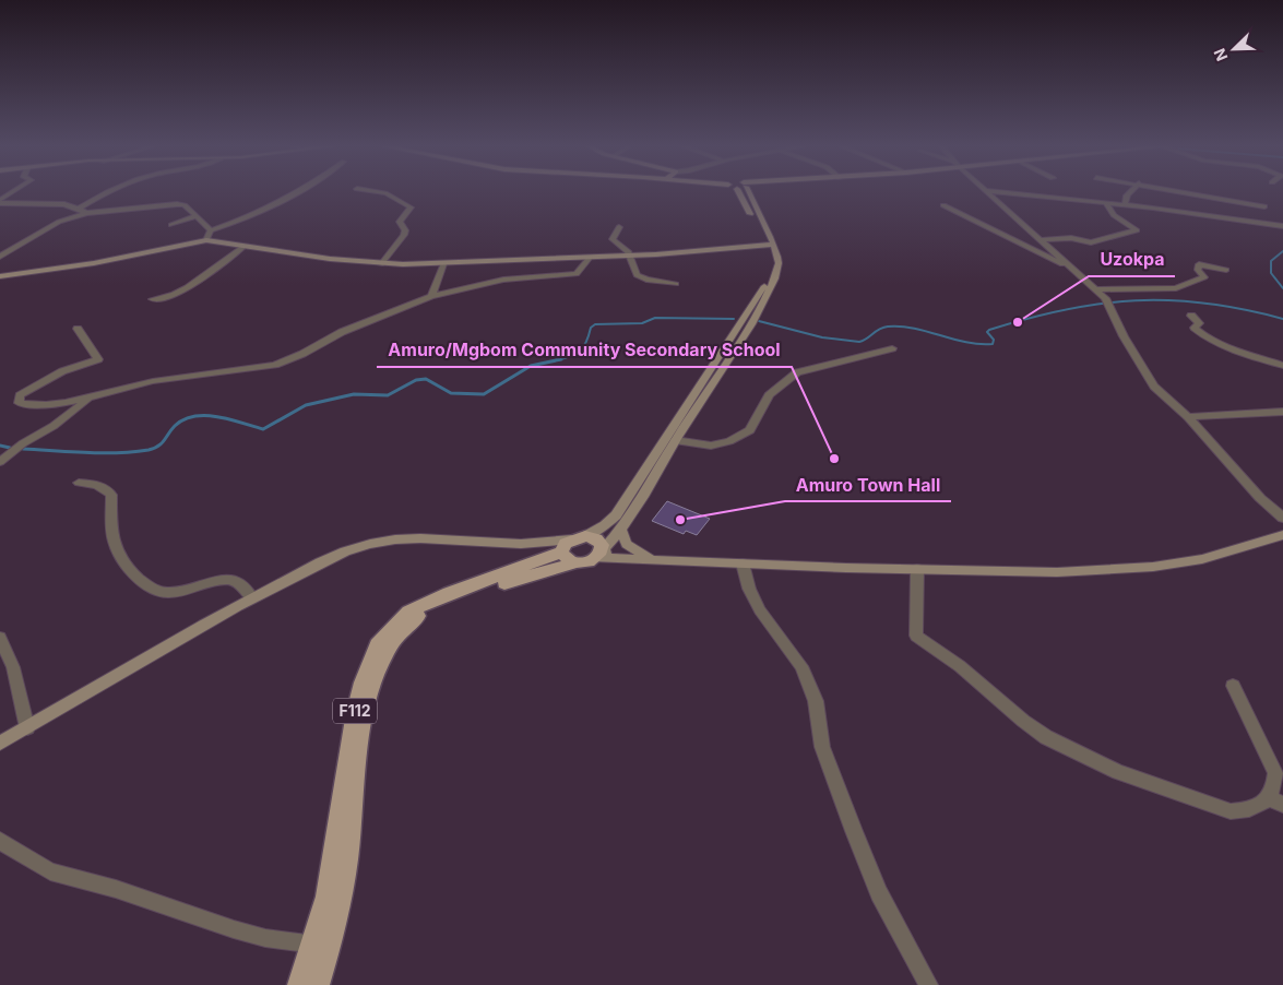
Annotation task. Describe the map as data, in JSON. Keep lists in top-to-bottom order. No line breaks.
{"streets":{"main road":["F112"]},"places":["Uzokpa","Amuro/Mgbom Community Secondary School","Amuro Town Hall"],"north":"bottom left"}
